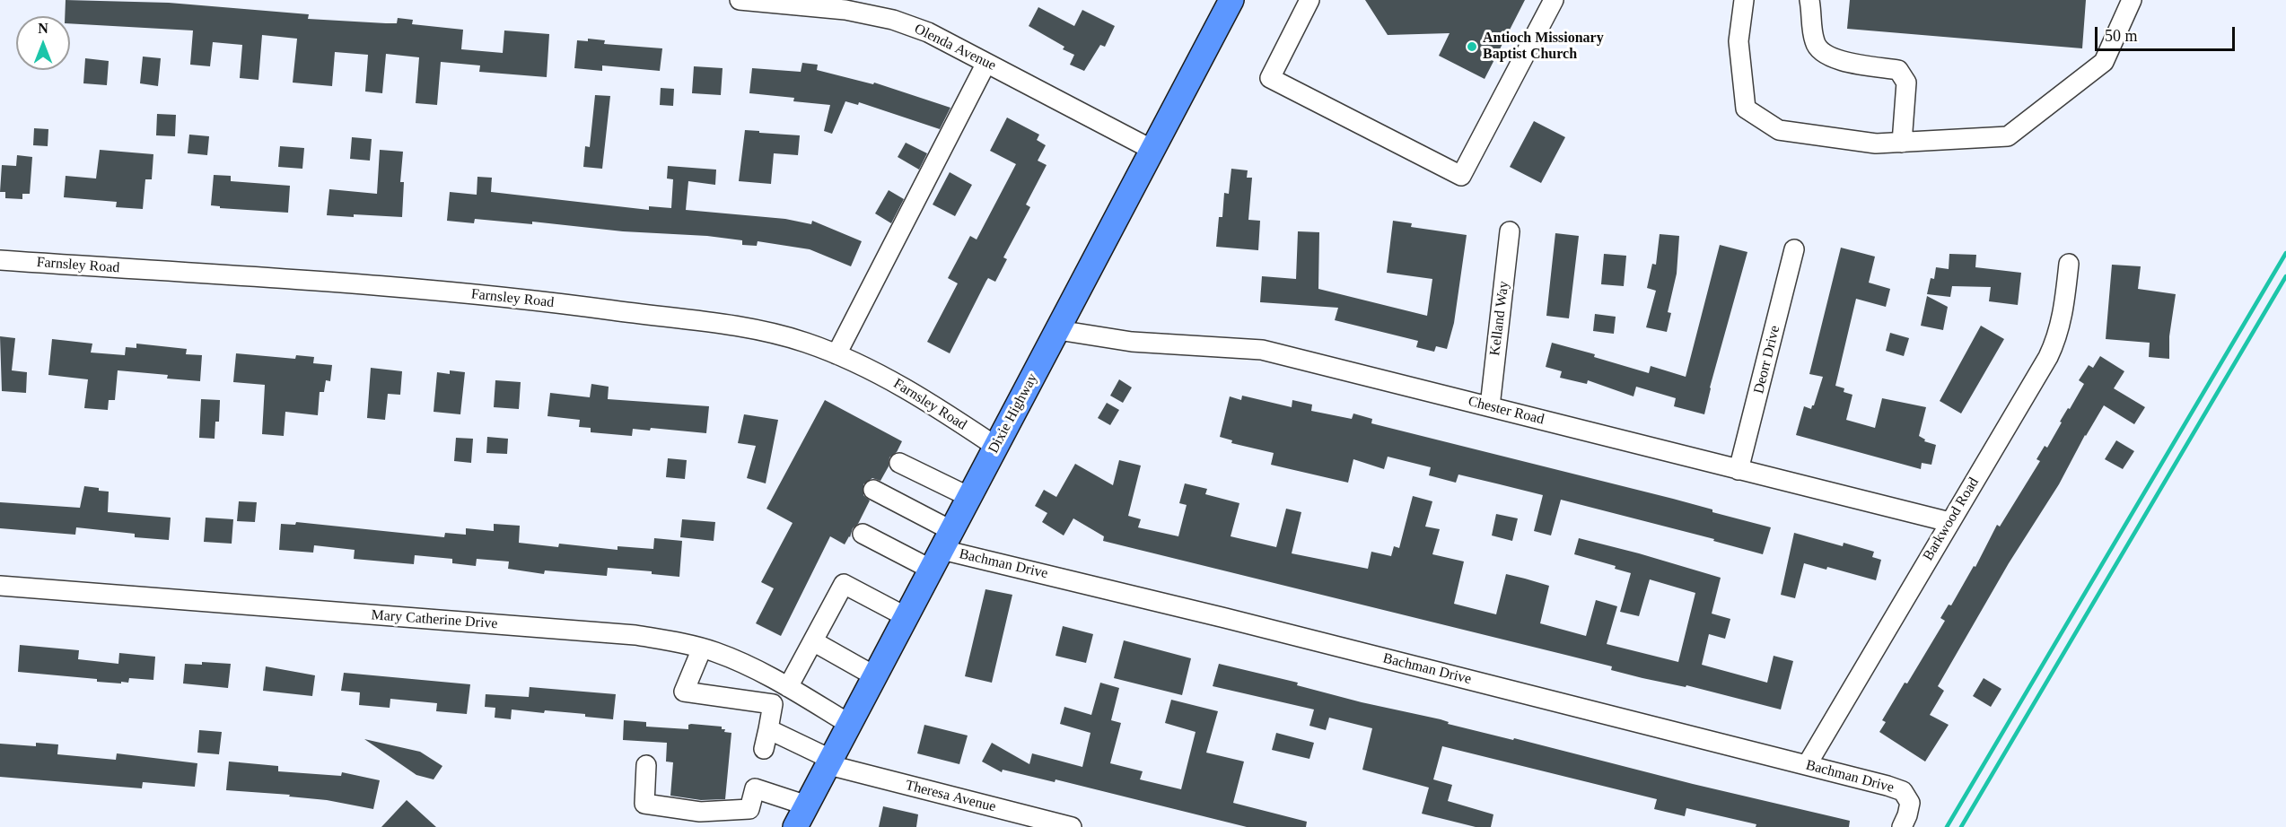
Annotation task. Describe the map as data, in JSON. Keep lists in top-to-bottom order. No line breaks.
{"streets":{"main road":["Dixie Highway"],"street":["Olenda Avenue","Farnsley Road","Kelland Way","Deorr Drive","Chester Road","Barkwood Road","Bachman Drive","Mary Catherine Drive","Theresa Avenue"]},"crossings":[["Olenda Avenue","Dixie Highway"],["Farnsley Road","Dixie Highway"],["Kelland Way","Chester Road"],["Deorr Drive","Chester Road"],["Chester Road","Dixie Highway"],["Chester Road","Barkwood Road"],["Dixie Highway","Bachman Drive"],["Dixie Highway","Mary Catherine Drive"],["Dixie Highway","Theresa Avenue"],["Barkwood Road","Bachman Drive"]],"places":["Antioch Missionary Baptist Church"],"scale_bar":"50 m","north":"top"}
